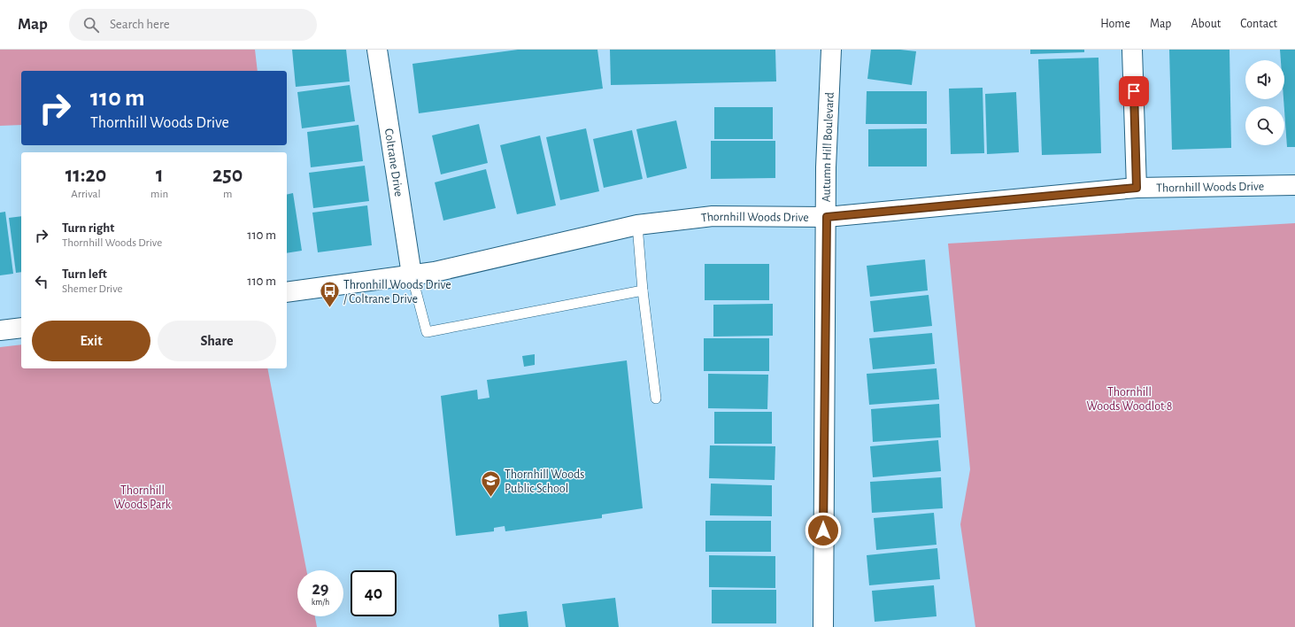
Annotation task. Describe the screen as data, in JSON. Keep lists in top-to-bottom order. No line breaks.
{"streets":{"street":["Autumn Hill Boulevard","Coltrane Drive","Thornhill Woods Drive"]},"crossings":[["Autumn Hill Boulevard","Thornhill Woods Drive"],["Coltrane Drive","Thornhill Woods Drive"]],"parks":["Thornhill Woods Woodlot 8","Thornhill Woods Park"],"places":{"bus stop":["Thronhill Woods Drive / Coltrane Drive"],"school or university":["Thornhill Woods Public School"]},"page":{"header":"Map","search":"Search here","nav":["Home","Map","About","Contact"],"turn":["110 m","Thornhill Woods Drive"],"eta":["11:20","Arrival","1","min","250","m"],"list":[{"name":"Turn right","note":"Thornhill Woods Drive","value":"110 m"},{"name":"Turn left","note":"Shemer Drive","value":"110 m"}],"buttons":["Exit","Share"],"speed":"29 km/h","limit":"40"}}
